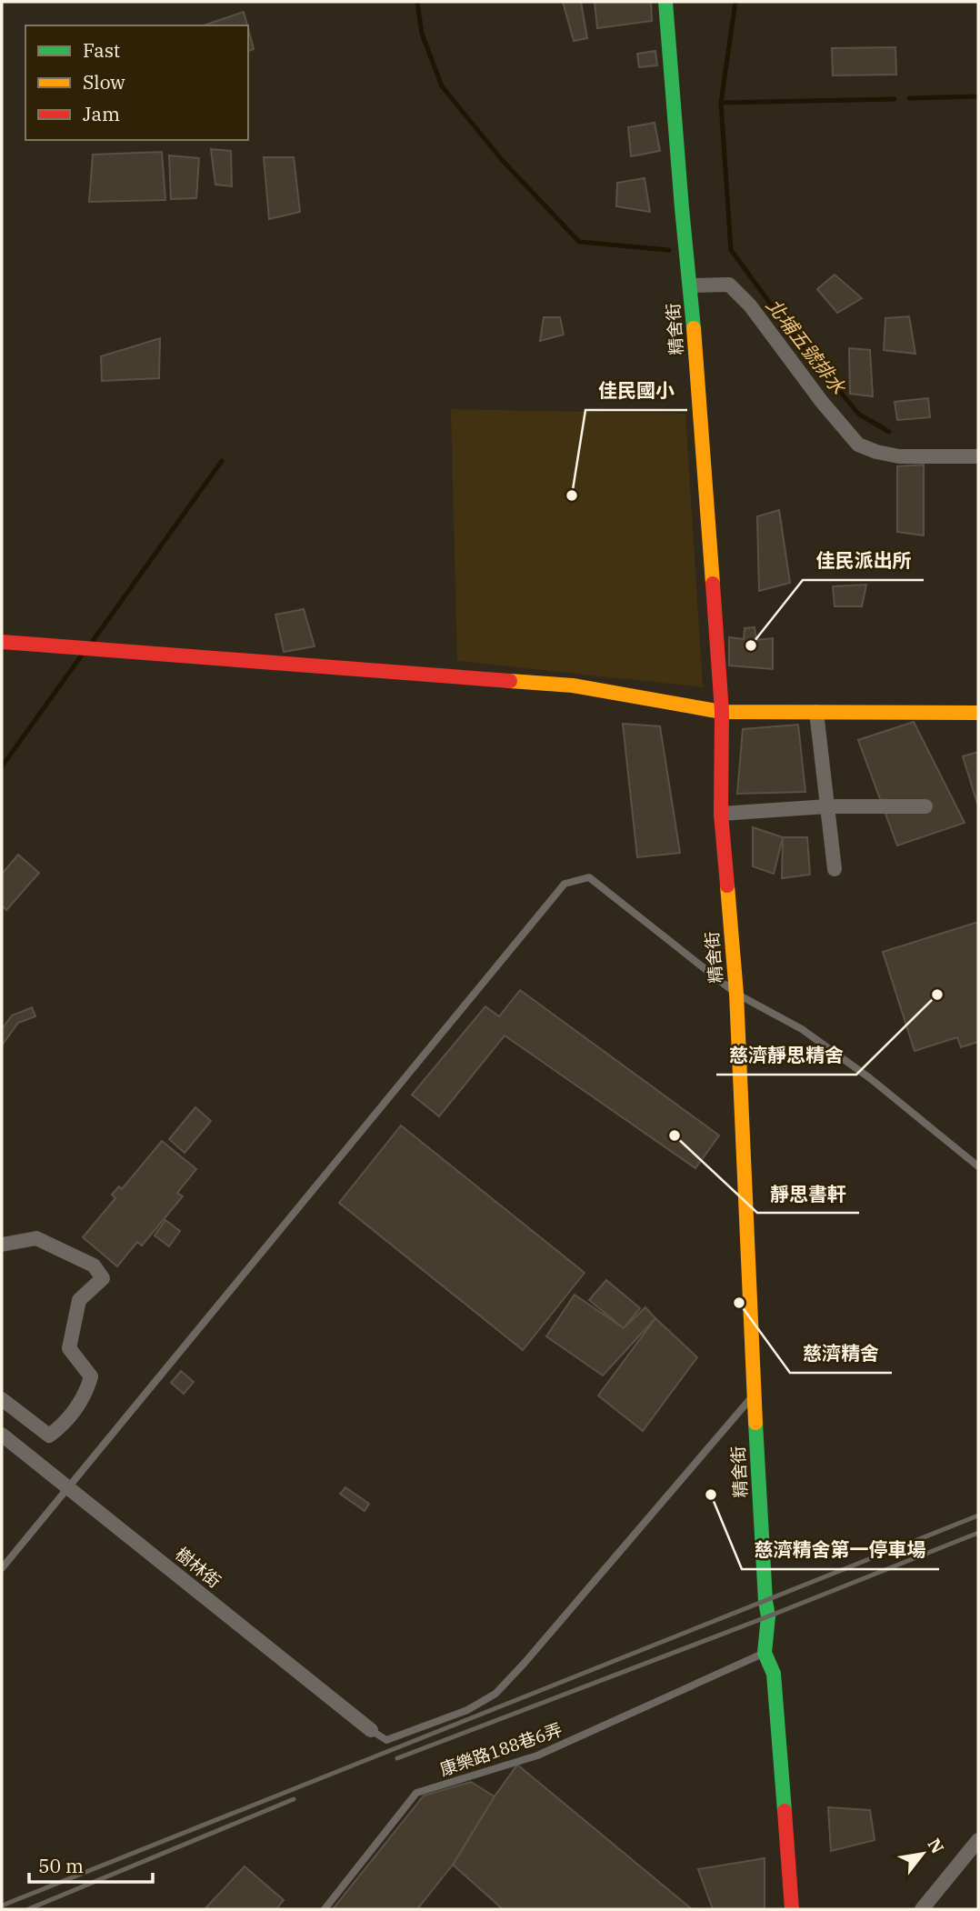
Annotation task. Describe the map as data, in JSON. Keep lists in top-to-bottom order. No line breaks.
{"streets":{"street":["精舍街","樹林街"],"lane":["康樂路188巷6弄"]},"crossings":[["精舍街","康樂路188巷6弄"]],"water":["北埔五號排水"],"places":["佳民國小","佳民派出所","慈濟靜思精舍","靜思書軒","慈濟精舍","慈濟精舍第一停車場"],"legend":["Fast","Slow","Jam"],"scale_bar":"50 m","north":"top right"}
